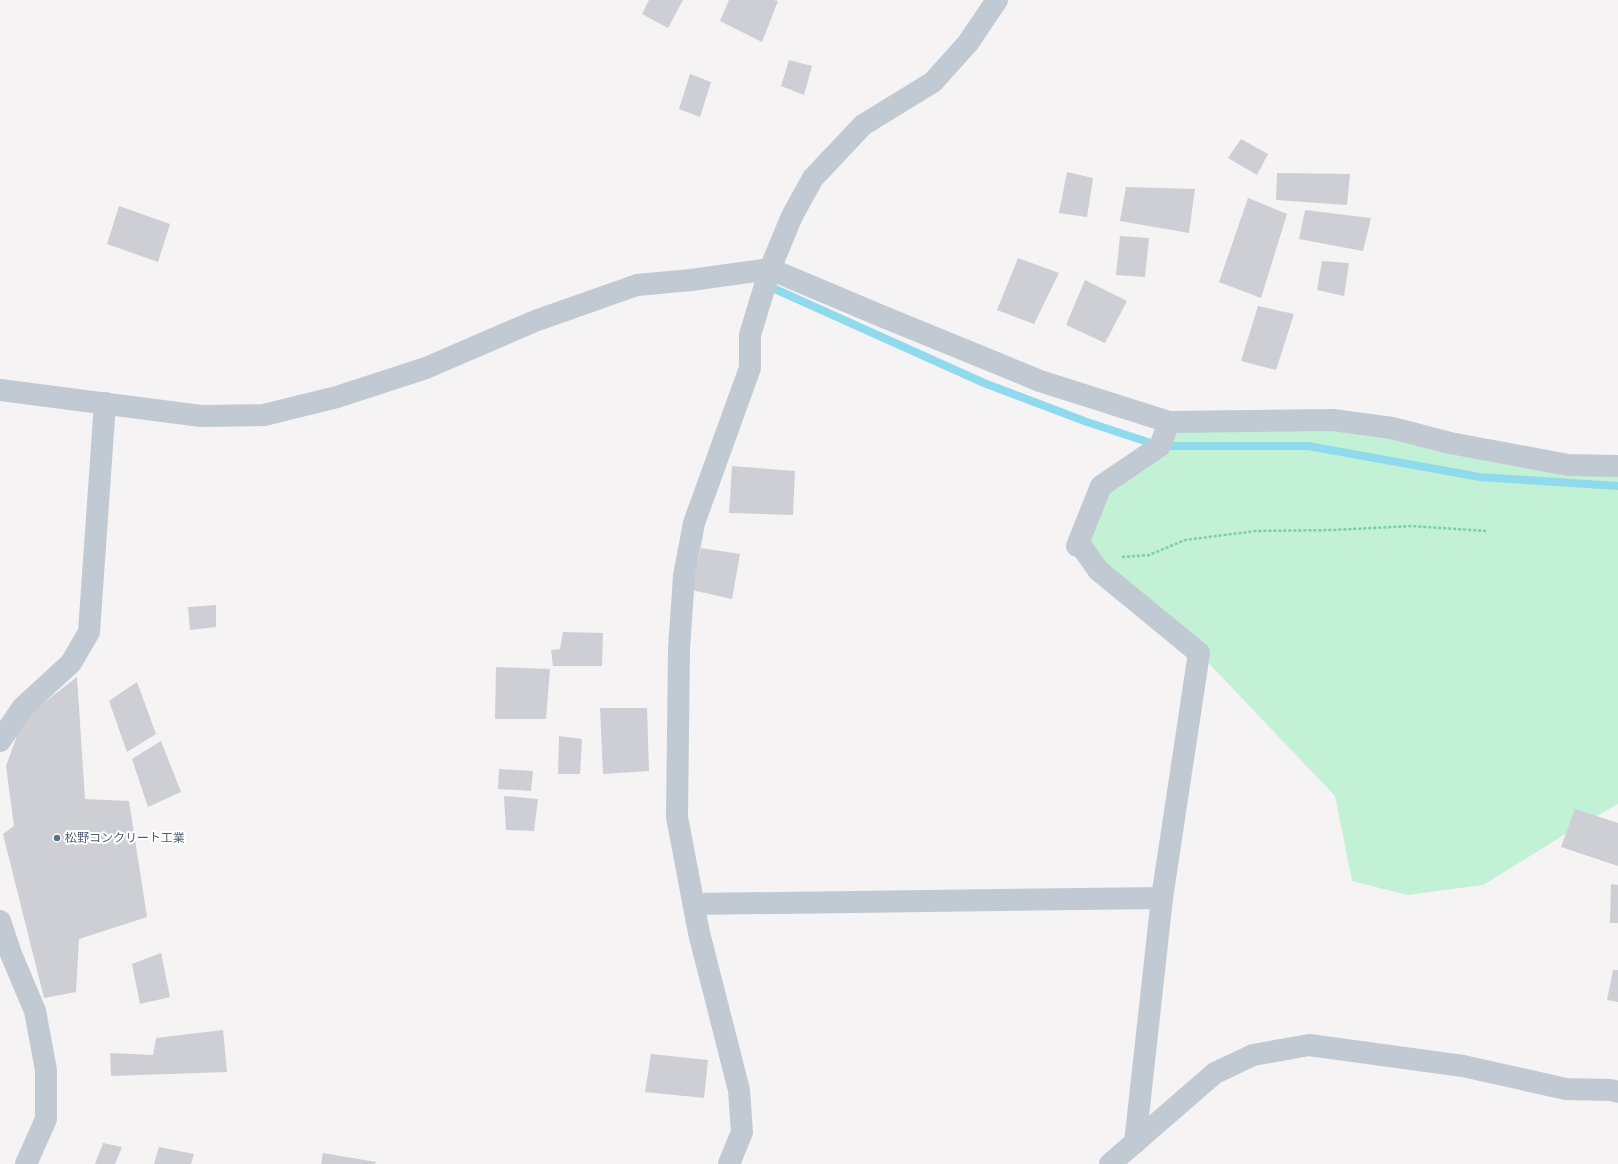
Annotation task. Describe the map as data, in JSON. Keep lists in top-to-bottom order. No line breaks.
{"places":["松野コンクリート工業"]}
